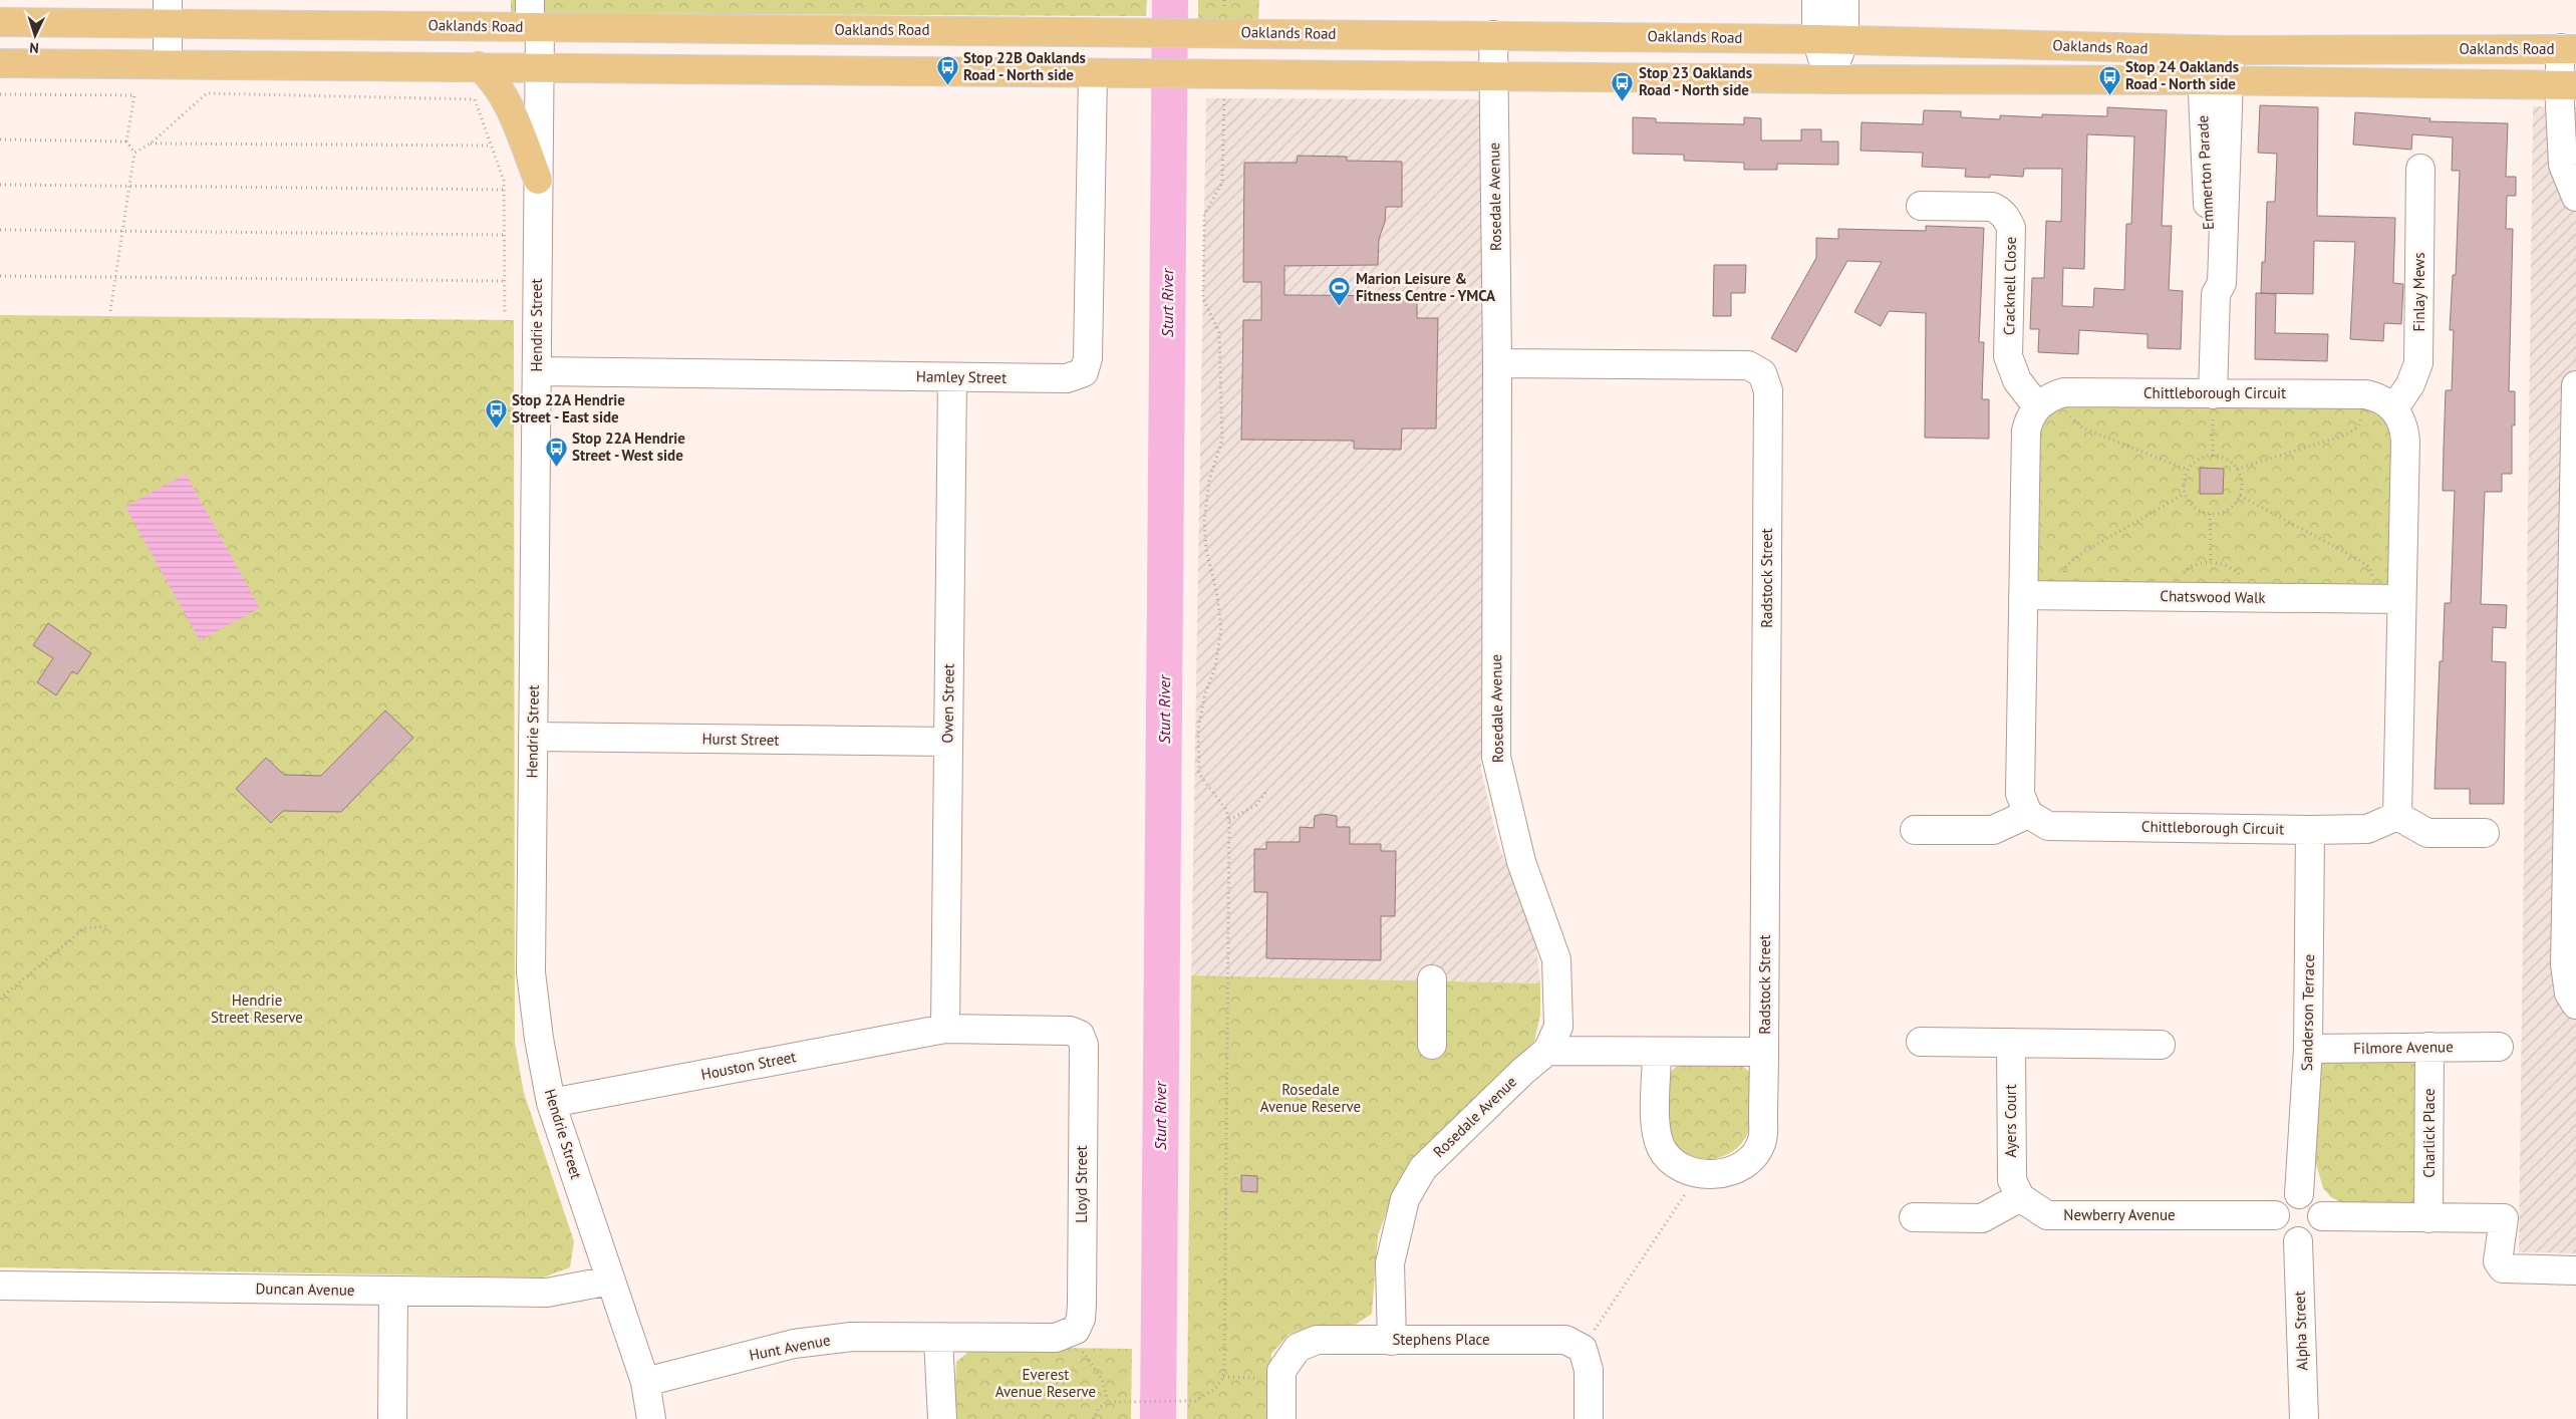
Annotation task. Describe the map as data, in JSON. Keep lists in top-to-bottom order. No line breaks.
{"streets":{"main road":["Oaklands Road"],"street":["Emmerton Parade","Rosedale Avenue","Cracknell Close","Finlay Mews","Hendrie Street","Hamley Street","Chittleborough Circuit","Radstock Street","Chatswood Walk","Owen Street","Hurst Street","Sanderson Terrace","Filmore Avenue","Houston Street","Ayers Court","Charlick Place","Lloyd Street","Newberry Avenue","Duncan Avenue","Alpha Street","Stephens Place","Hunt Avenue"]},"crossings":[["Oaklands Road","Emmerton Parade"],["Oaklands Road","Rosedale Avenue"],["Oaklands Road","Hendrie Street"],["Oaklands Road","Hamley Street"],["Emmerton Parade","Chittleborough Circuit"],["Rosedale Avenue","Radstock Street"],["Rosedale Avenue","Stephens Place"],["Cracknell Close","Chittleborough Circuit"],["Finlay Mews","Chittleborough Circuit"],["Hendrie Street","Hamley Street"],["Hendrie Street","Hurst Street"],["Hendrie Street","Houston Street"],["Hendrie Street","Duncan Avenue"],["Hendrie Street","Hunt Avenue"],["Hamley Street","Owen Street"],["Chittleborough Circuit","Sanderson Terrace"],["Owen Street","Hurst Street"],["Owen Street","Houston Street"],["Owen Street","Lloyd Street"],["Sanderson Terrace","Filmore Avenue"],["Sanderson Terrace","Newberry Avenue"],["Sanderson Terrace","Alpha Street"],["Filmore Avenue","Charlick Place"],["Houston Street","Lloyd Street"],["Ayers Court","Newberry Avenue"],["Newberry Avenue","Alpha Street"]],"water":["Sturt River"],"parks":["Hendrie Street Reserve","Rosedale Avenue Reserve","Everest Avenue Reserve"],"places":{"bus stop":["Stop 22B Oaklands Road - North side","Stop 24 Oaklands Road - North side","Stop 23 Oaklands Road - North side","Stop 22A Hendrie Street - East side","Stop 22A Hendrie Street - West side"],"sports":["Marion Leisure & Fitness Centre - YMCA"]},"north":"bottom"}
